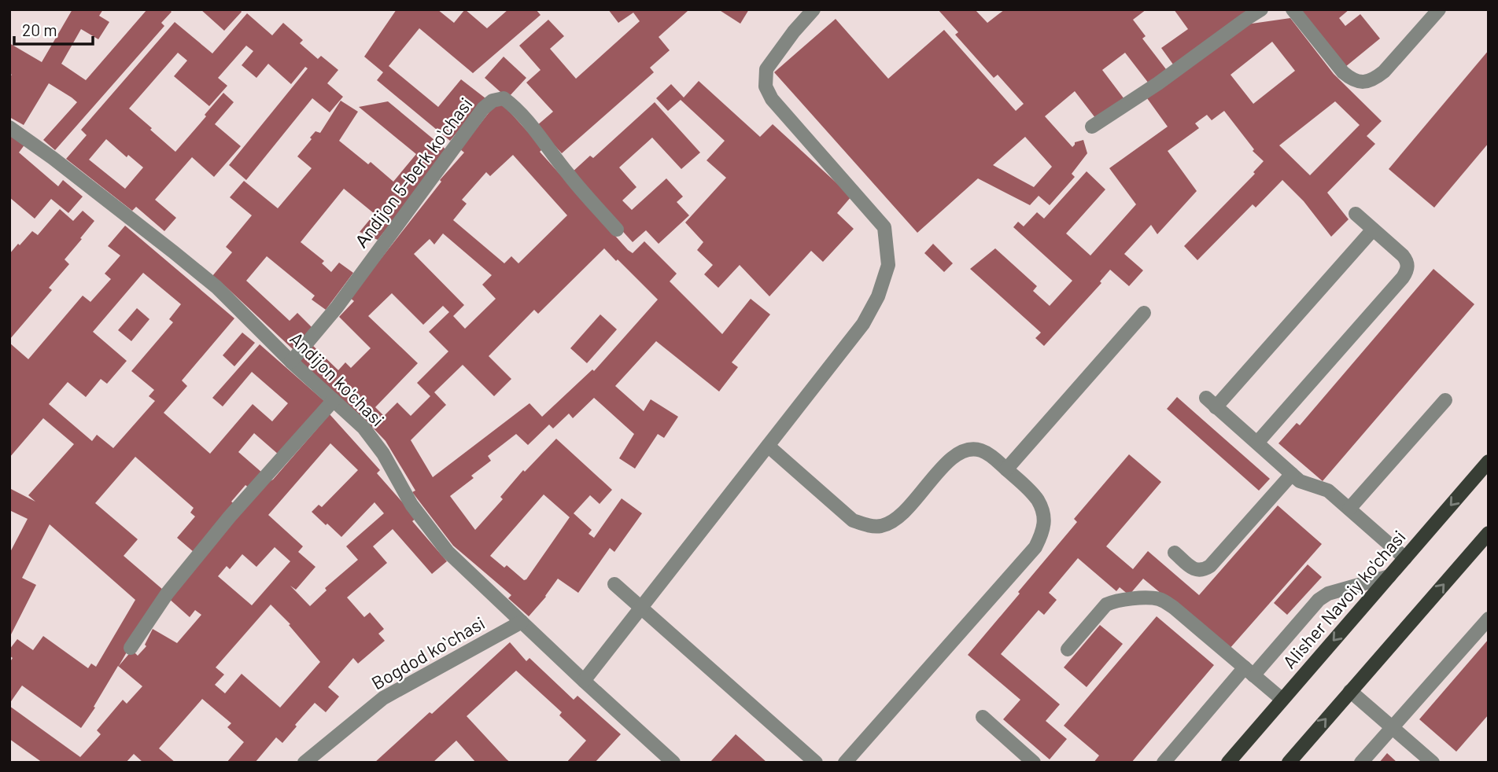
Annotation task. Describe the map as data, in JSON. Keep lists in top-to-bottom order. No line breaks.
{"streets":{"main road":["Alisher Navoiy ko'chasi"],"street":["Аndijon 5-berk koʻchasi","Andijon ko'chasi","Bogdod koʻchasi"]},"crossings":[["Аndijon 5-berk koʻchasi","Andijon ko'chasi"],["Andijon ko'chasi","Bogdod koʻchasi"]],"scale_bar":"20 m"}
